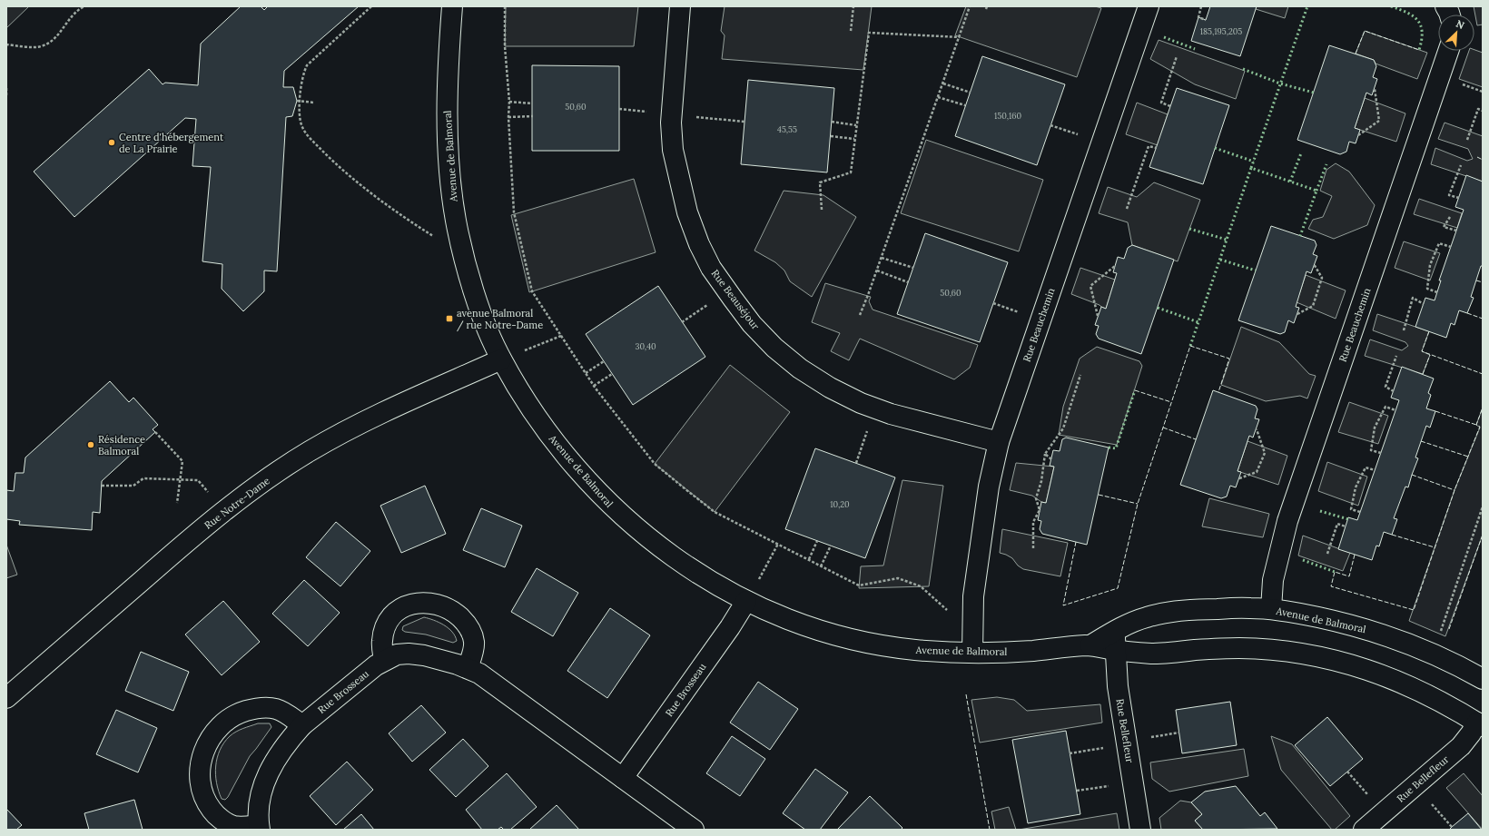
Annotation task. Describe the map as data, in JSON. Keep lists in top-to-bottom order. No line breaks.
{"streets":{"street":["Avenue de Balmoral","Rue Beauséjour","Rue Beauchemin","Rue Notre-Dame","Rue Brosseau","Rue Bellefleur"]},"crossings":[["Avenue de Balmoral","Rue Beauchemin"],["Avenue de Balmoral","Rue Notre-Dame"],["Avenue de Balmoral","Rue Brosseau"],["Avenue de Balmoral","Rue Bellefleur"],["Rue Beauséjour","Rue Beauchemin"]],"places":{"other":["Centre d'hébergement de La Prairie","Résidence Balmoral"],"transit":["avenue Balmoral / rue Notre-Dame"]},"house_numbers":["185,195,205","50,60","150,160","45,55","50,60","30,40","10,20"],"north":"top right"}
